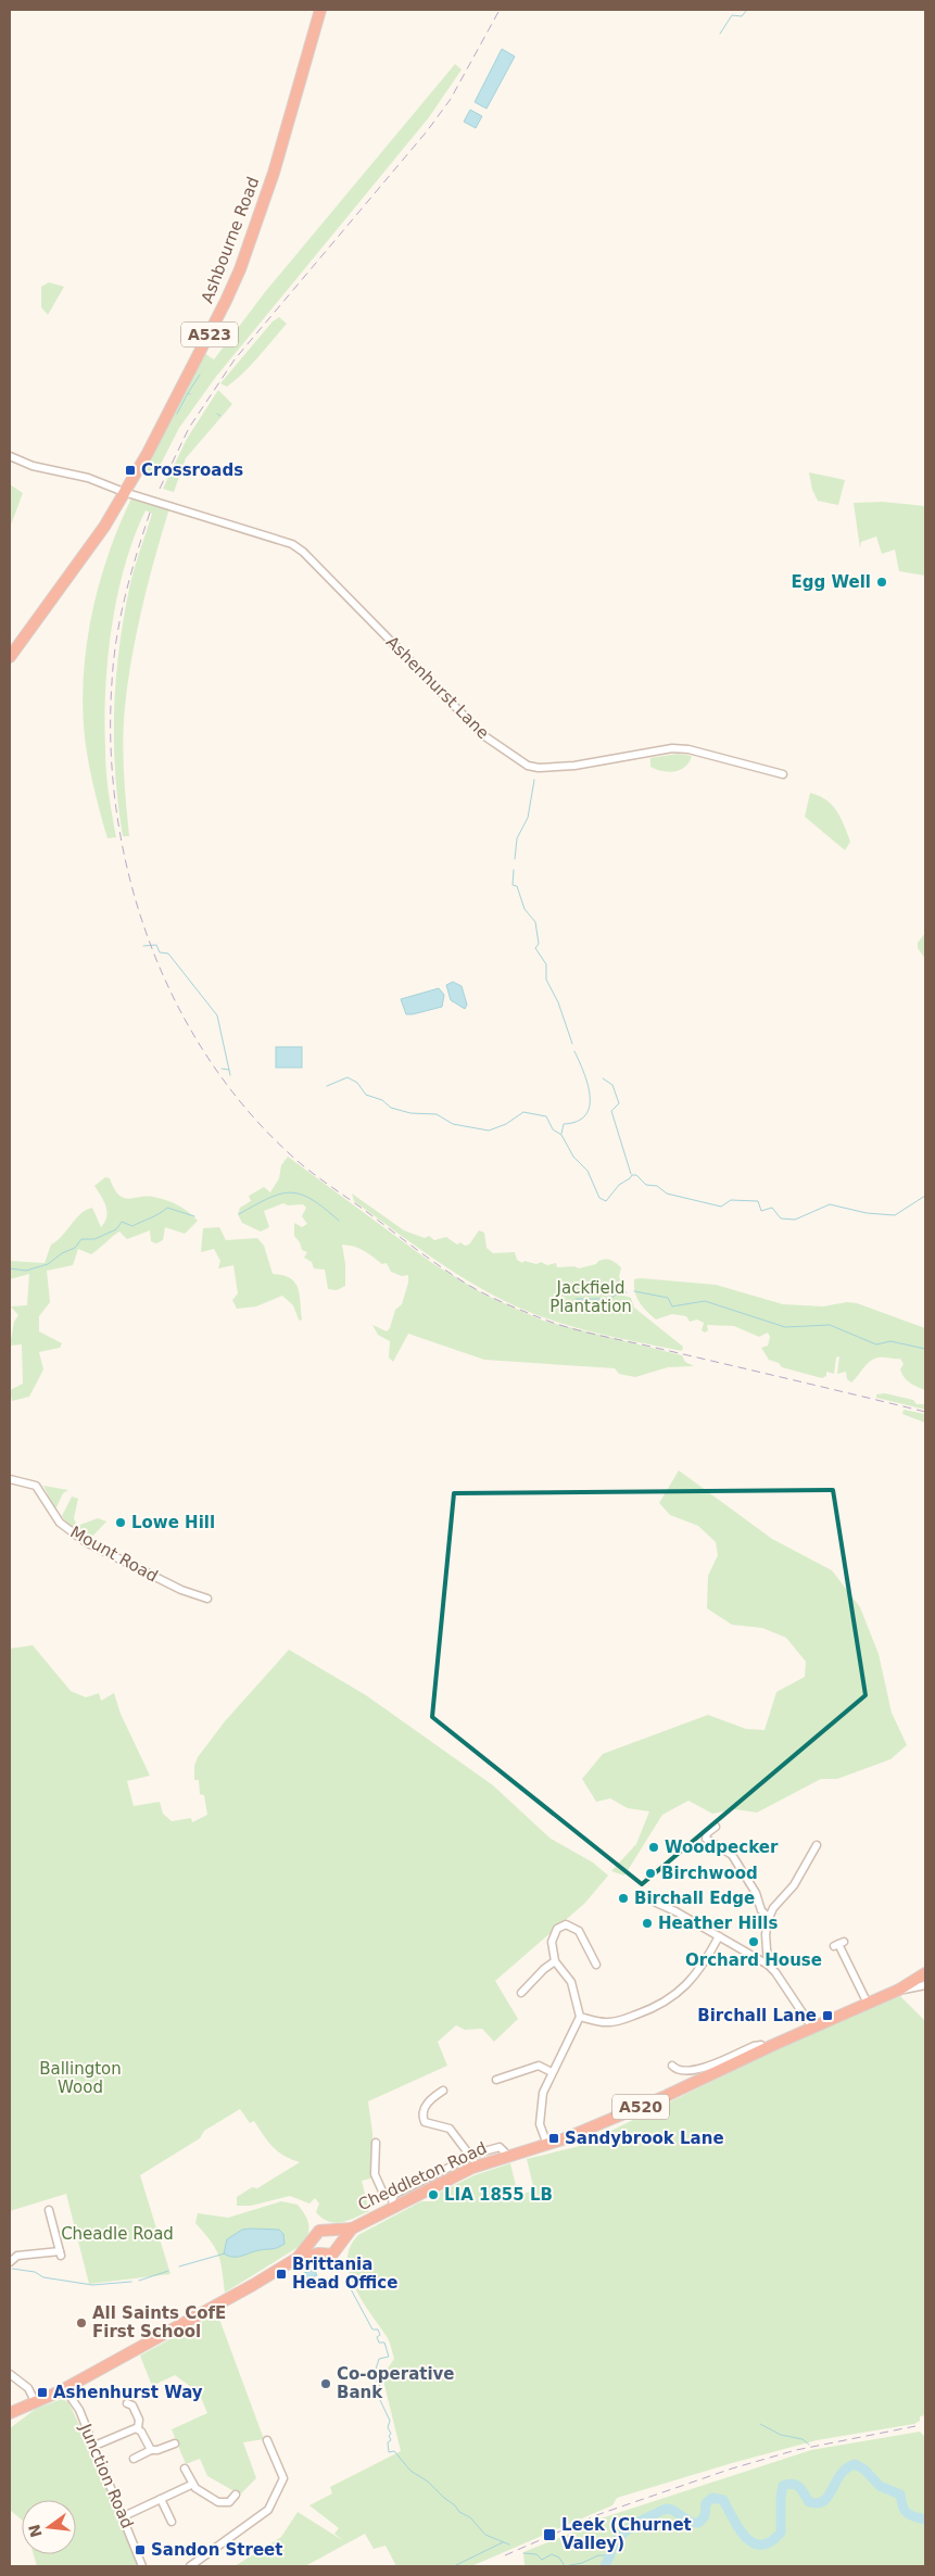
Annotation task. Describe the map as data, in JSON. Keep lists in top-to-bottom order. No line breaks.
{"streets":{"highway":["Ashbourne Road","A523","A520","Cheddleton Road"],"street":["Ashenhurst Lane","Mount Road","Junction Road"]},"crossings":[["Ashbourne Road","Ashenhurst Lane"],["Cheddleton Road","Junction Road"]],"parks":["Jackfield Plantation","Ballington Wood","Cheadle Road"],"places":{"transit":["Crossroads","Birchall Lane","Sandybrook Lane","Brittania Head Office","Ashenhurst Way","Leek (Churnet Valley)","Sandon Street"],"other":["Egg Well","Lowe Hill","Woodpecker","Birchwood","Birchall Edge","Heather Hills","Orchard House","LIA 1855 LB","All Saints CofE First School","Co-operative Bank"]},"north":"left"}
